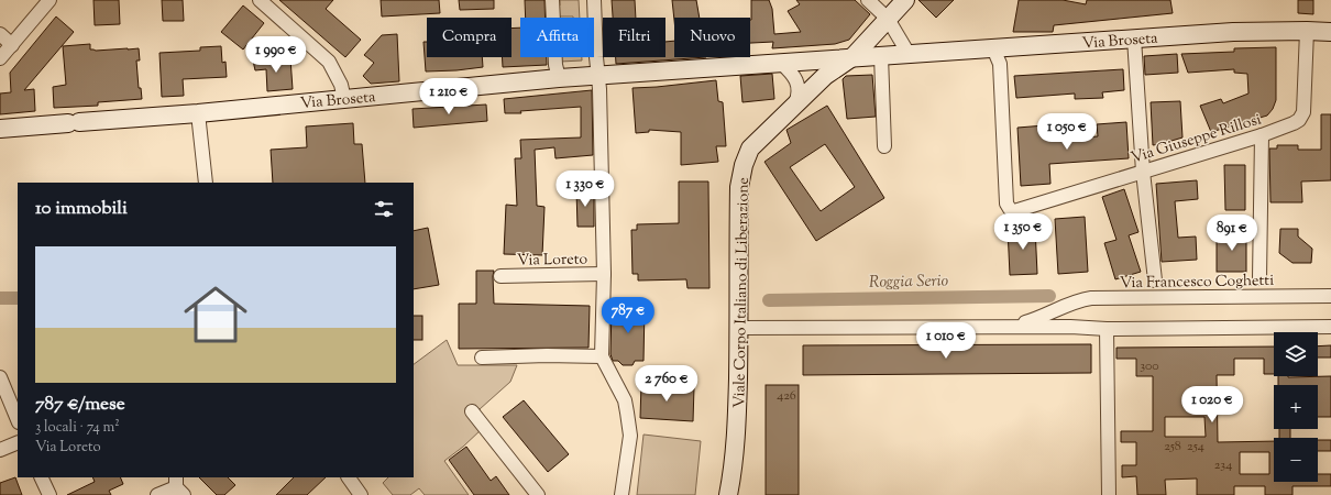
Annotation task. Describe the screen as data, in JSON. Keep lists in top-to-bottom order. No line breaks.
{"streets":{"street":["Via Broseta","Via Giuseppe Rillosi","Via Loreto","Via Francesco Coghetti","Viale Corpo Italiano di Liberazione"]},"crossings":[["Via Broseta","Via Giuseppe Rillosi"],["Via Broseta","Via Loreto"],["Via Broseta","Viale Corpo Italiano di Liberazione"],["Via Francesco Coghetti","Viale Corpo Italiano di Liberazione"]],"water":["Roggia Serio"],"house_numbers":["300","426","258","254","234"],"page":{"chip":["Compra","Affitta","Filtri","Nuovo"],"price":["1 990 €","1 210 €","1 050 €","1 330 €","1 350 €","891 €","787 €","1 010 €","2 760 €","1 020 €"],"heading":"10 immobili","list":[{"name":"787 €/mese","note":"3 locali · 74 m² · Via Loreto"}],"map_buttons":["+","−"]}}
